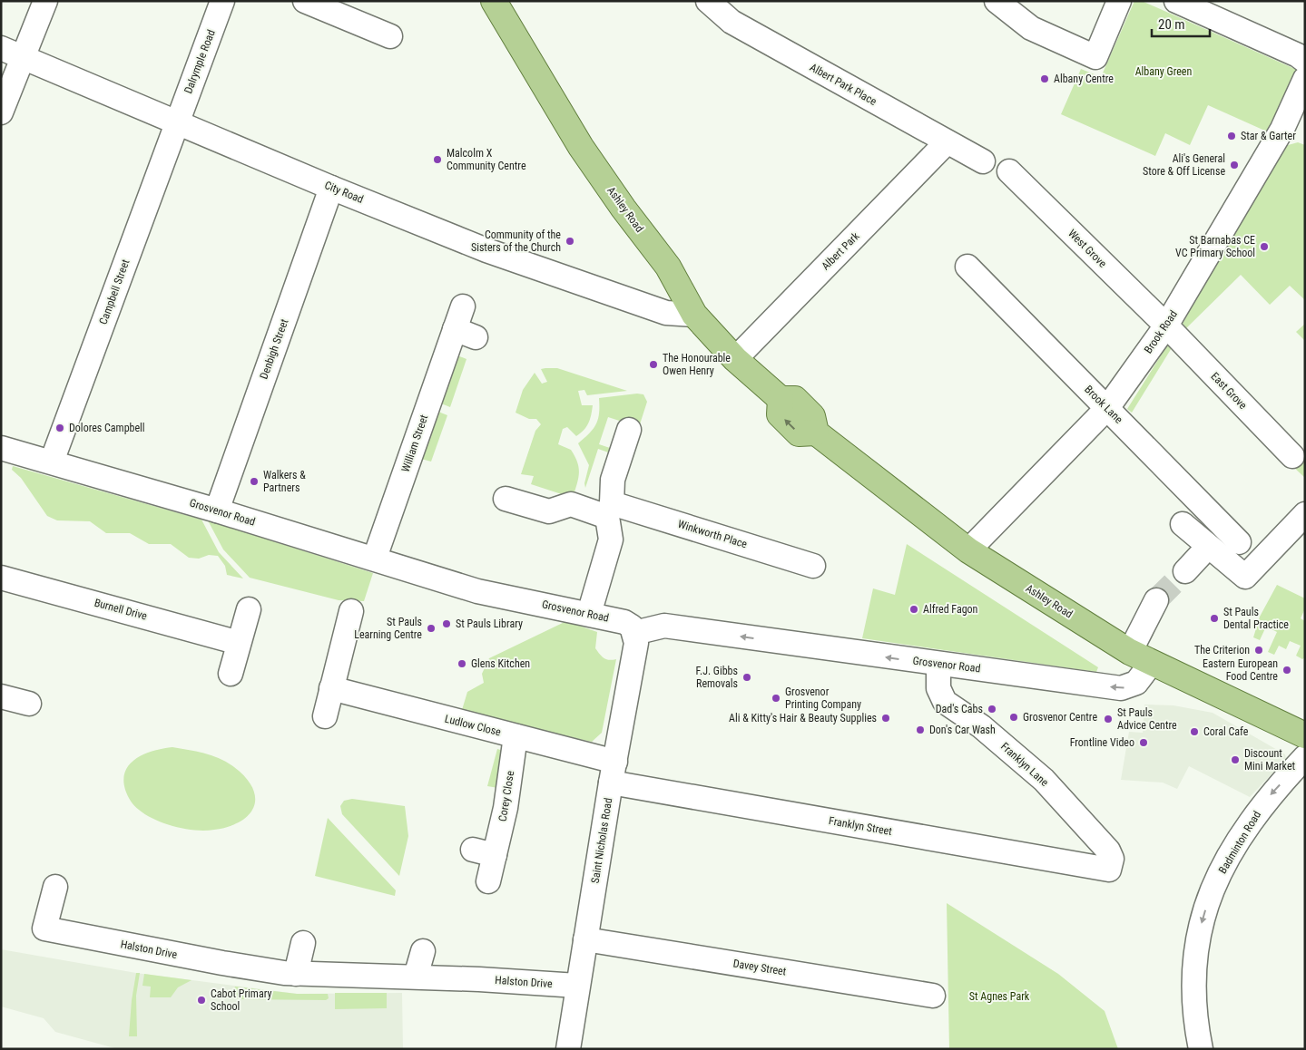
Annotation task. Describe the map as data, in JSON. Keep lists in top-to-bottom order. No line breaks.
{"streets":{"main road":["Ashley Road"],"street":["Dalrymple Road","Albert Park Place","City Road","West Grove","Albert Park","Campbell Street","Brook Road","Denbigh Street","East Grove","Brook Lane","William Street","Grosvenor Road","Winkworth Place","Burnell Drive","Ludlow Close","Franklyn Lane","Corey Close","Franklyn Street","Saint Nicholas Road","Badminton Road","Halston Drive","Davey Street"]},"crossings":[["Dalrymple Road","City Road"],["Dalrymple Road","Campbell Street"],["Albert Park Place","Albert Park"],["City Road","Ashley Road"],["City Road","Campbell Street"],["City Road","Denbigh Street"],["Ashley Road","Albert Park"],["Ashley Road","Brook Road"],["Ashley Road","Grosvenor Road"],["Ashley Road","Badminton Road"],["West Grove","Brook Road"],["West Grove","East Grove"],["Campbell Street","Grosvenor Road"],["Brook Road","East Grove"],["Brook Road","Brook Lane"],["Denbigh Street","Grosvenor Road"],["William Street","Grosvenor Road"],["Grosvenor Road","Franklyn Lane"],["Grosvenor Road","Saint Nicholas Road"],["Ludlow Close","Corey Close"],["Ludlow Close","Franklyn Street"],["Ludlow Close","Saint Nicholas Road"],["Franklyn Lane","Franklyn Street"],["Franklyn Street","Saint Nicholas Road"],["Saint Nicholas Road","Halston Drive"],["Saint Nicholas Road","Davey Street"]],"one_way":["Grosvenor Road","Badminton Road"],"parks":["Albany Green","St Agnes Park"],"places":["Albany Centre","Star & Garter","Malcolm X Community Centre","Ali's General Store & Off License","Community of the Sisters of the Church","St Barnabas CE VC Primary School","The Honourable Owen Henry","Dolores Campbell","Walkers & Partners","Alfred Fagon","St Pauls Dental Practice","St Pauls Library","St Pauls Learning Centre","The Criterion","Glens Kitchen","Eastern European Food Centre","F.J. Gibbs Removals","Grosvenor Printing Company","Dad's Cabs","Grosvenor Centre","Ali & Kitty's Hair & Beauty Supplies","St Pauls Advice Centre","Don's Car Wash","Coral Cafe","Frontline Video","Discount Mini Market","Cabot Primary School"],"scale_bar":"20 m"}
